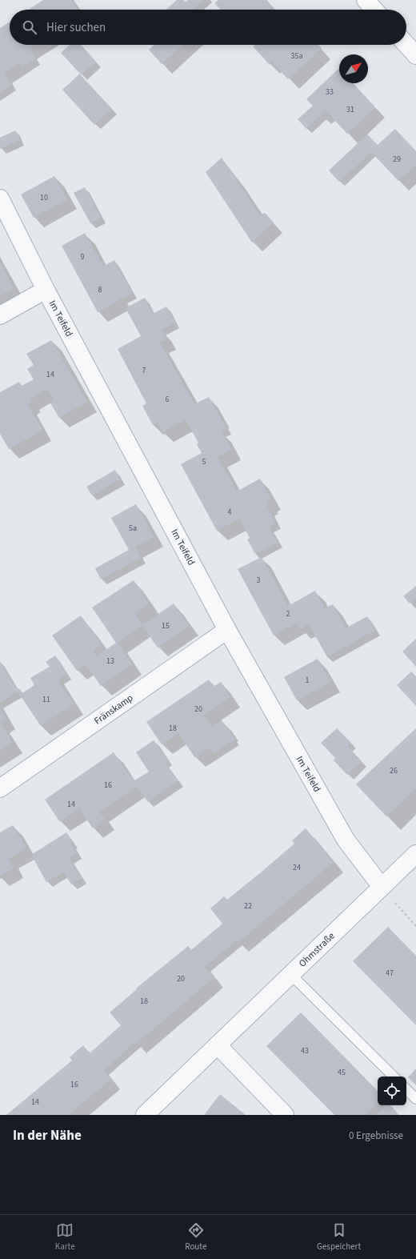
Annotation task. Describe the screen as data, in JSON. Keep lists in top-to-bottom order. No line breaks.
{"streets":{"street":["Im Teifeld","Fränskamp","Ohmstraße"]},"crossings":[["Im Teifeld","Fränskamp"],["Im Teifeld","Ohmstraße"]],"house_numbers":["35a","33","31","29","10","9","8","7","14","6","5","4","5a","3","2","15","13","1","11","20","18","26","16","14","24","22","47","20","18","43","45","16","14"],"north":"top right","page":{"search":"Hier suchen","heading":["In der Nähe","0 Ergebnisse"],"nav":["Karte","Route","Gespeichert"]}}
